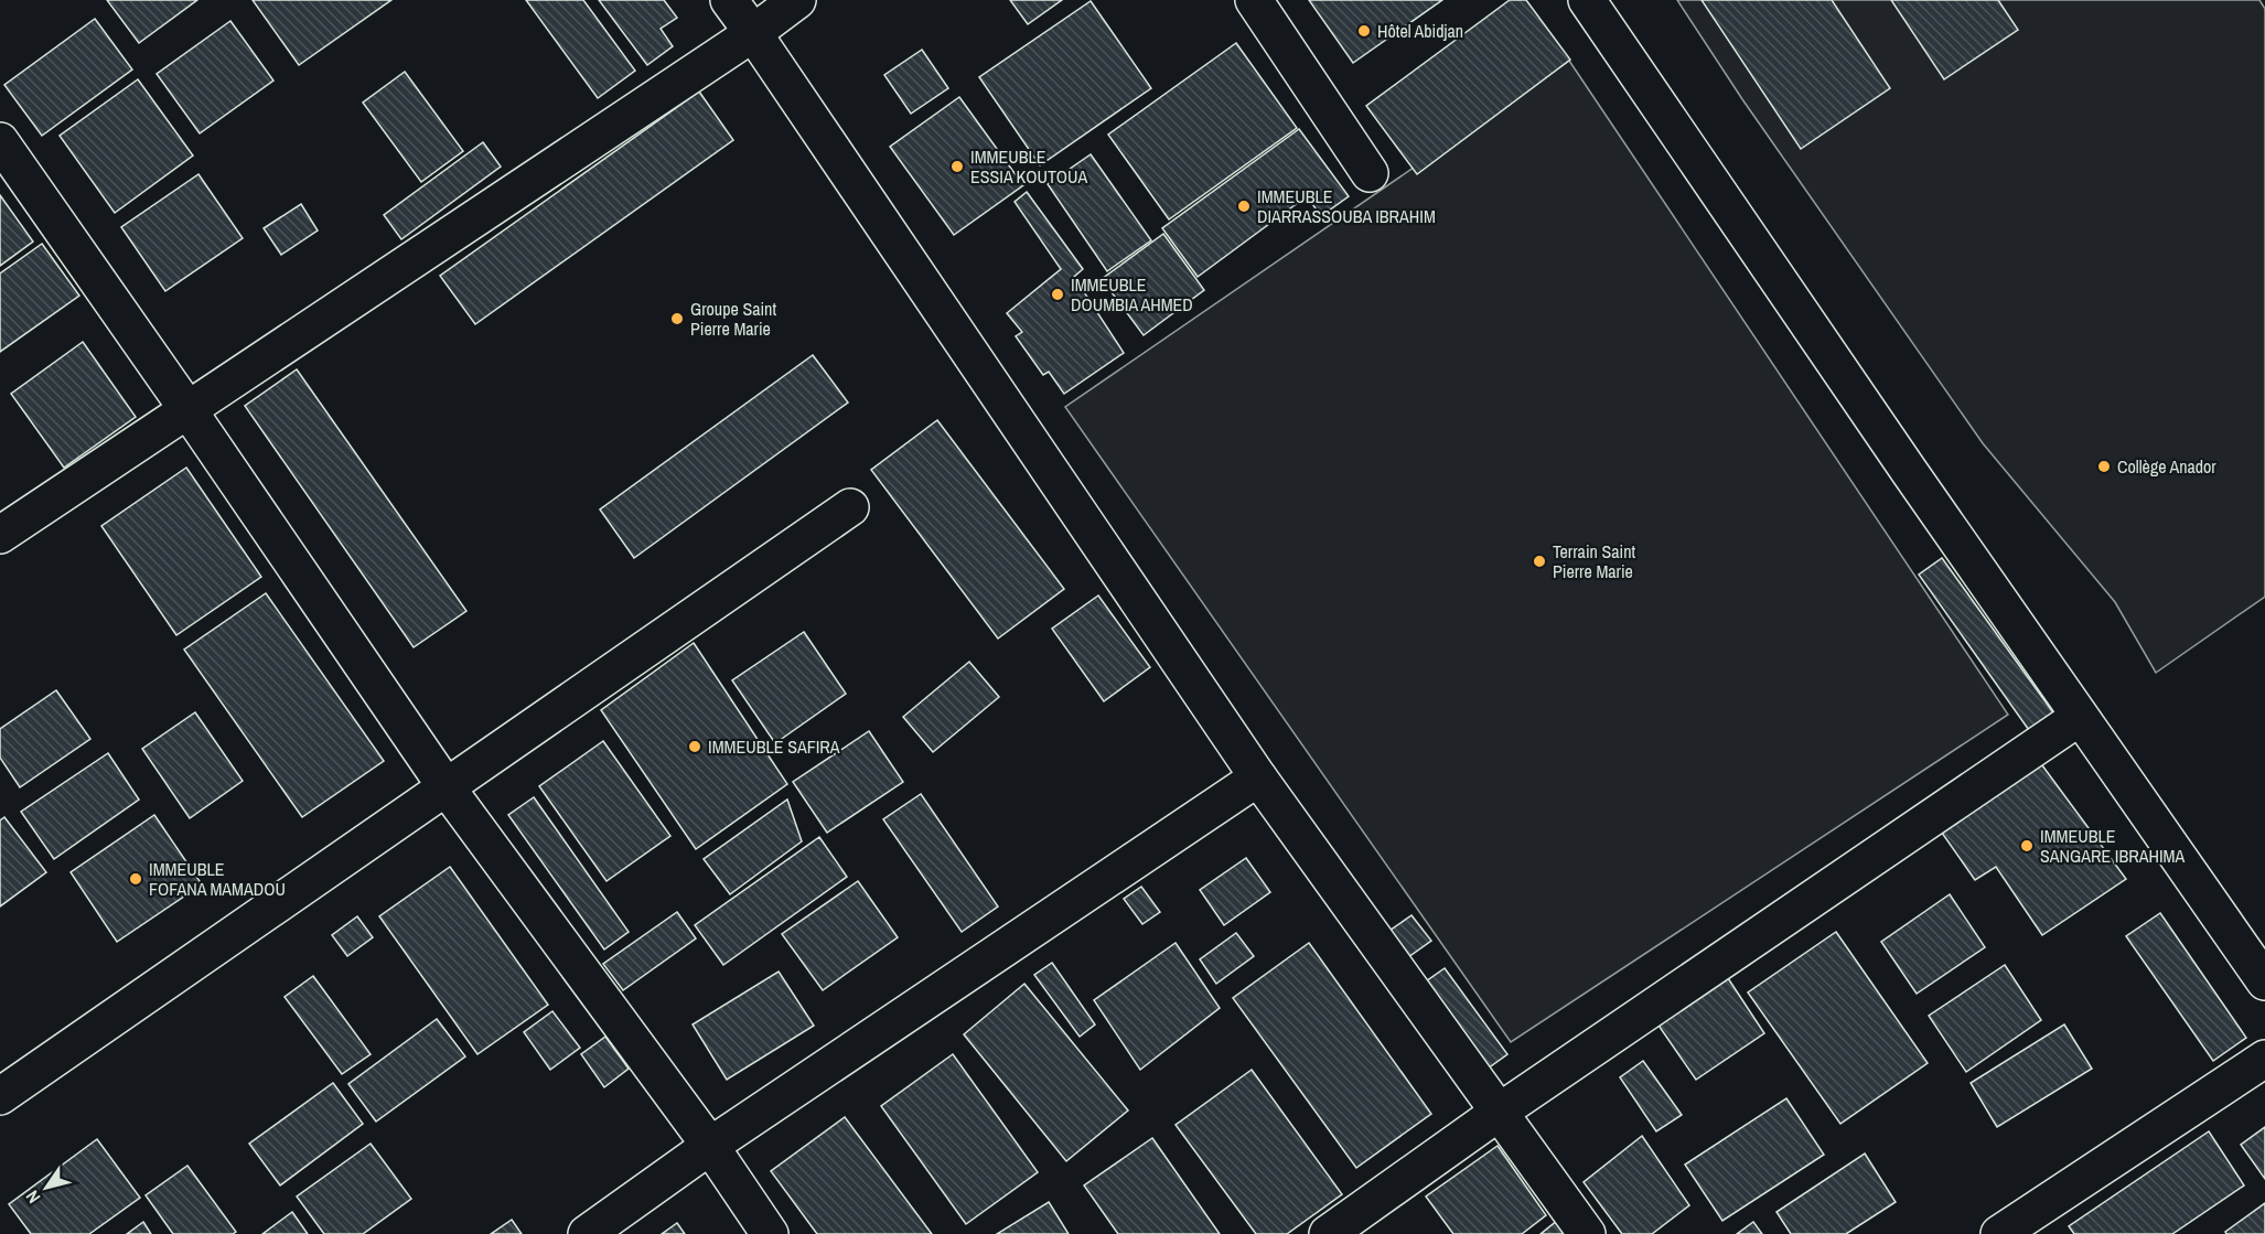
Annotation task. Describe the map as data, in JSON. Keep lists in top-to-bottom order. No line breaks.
{"places":["Hôtel Abidjan","IMMEUBLE ESSIA KOUTOUA","IMMEUBLE DIARRASSOUBA IBRAHIM","IMMEUBLE DOUMBIA AHMED","Groupe Saint Pierre Marie","Collège Anador","Terrain Saint Pierre Marie","IMMEUBLE SAFIRA","IMMEUBLE SANGARE IBRAHIMA","IMMEUBLE FOFANA MAMADOU"],"north":"bottom left"}
